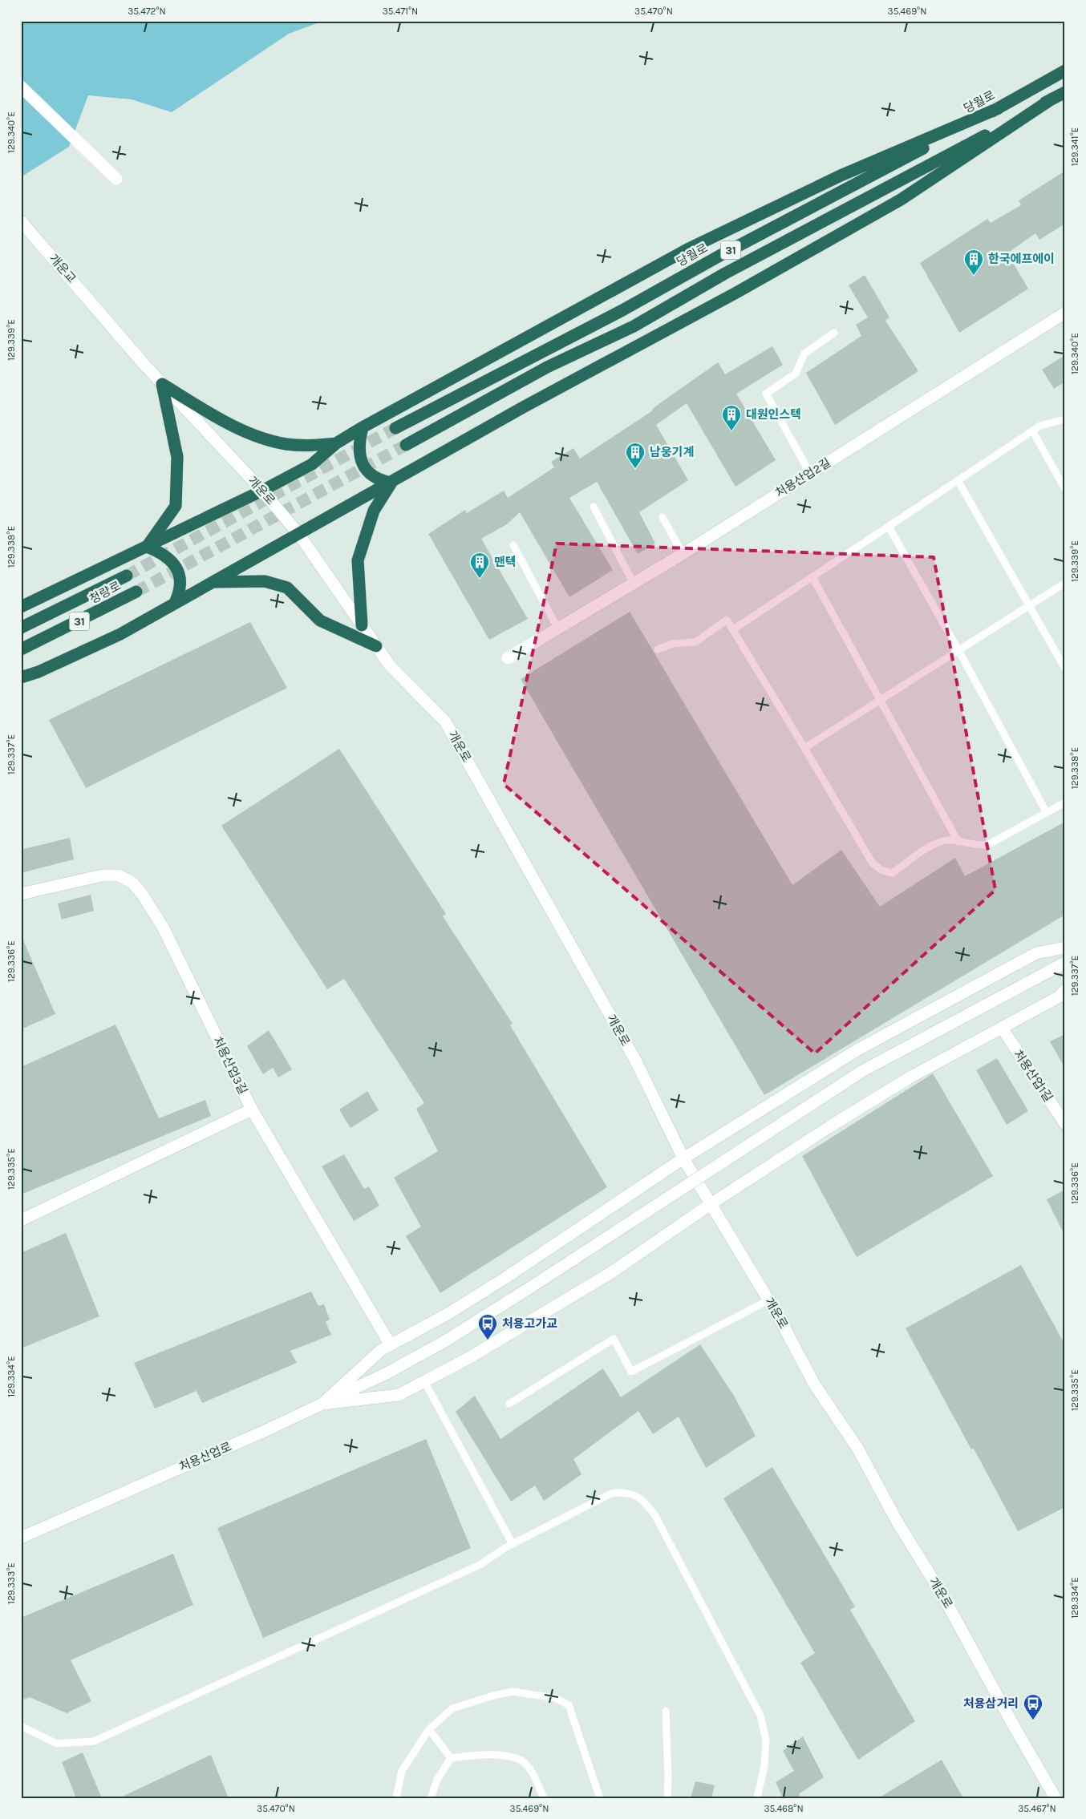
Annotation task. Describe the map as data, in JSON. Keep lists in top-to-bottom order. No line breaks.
{"streets":{"highway":["당월로","31","청량로"],"main road":["개운교","처용산업2길","개운로","처용산업3길","처용산업1길","처용산업로"]},"crossings":[["개운교","개운로"]],"places":{"building":["한국에프에이","대원인스텍","남웅기계","맨텍"],"bus stop":["처용고가교","처용삼거리"]},"coordinates":["35.472°N","35.471°N","35.470°N","35.469°N","129.340°E","129.341°E","129.339°E","129.338°E","129.337°E","129.336°E","129.335°E","129.334°E","129.333°E","35.468°N","35.467°N"]}
